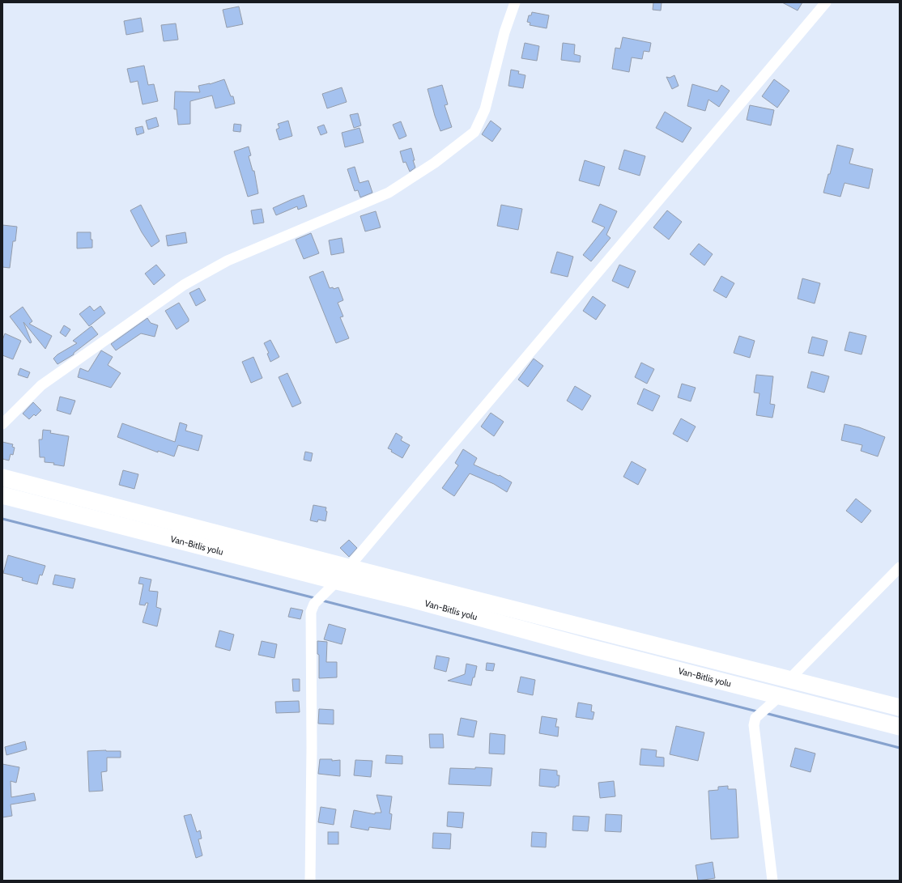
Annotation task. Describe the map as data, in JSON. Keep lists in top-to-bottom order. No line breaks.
{"streets":{"highway":["Van-Bitlis yolu"]}}
